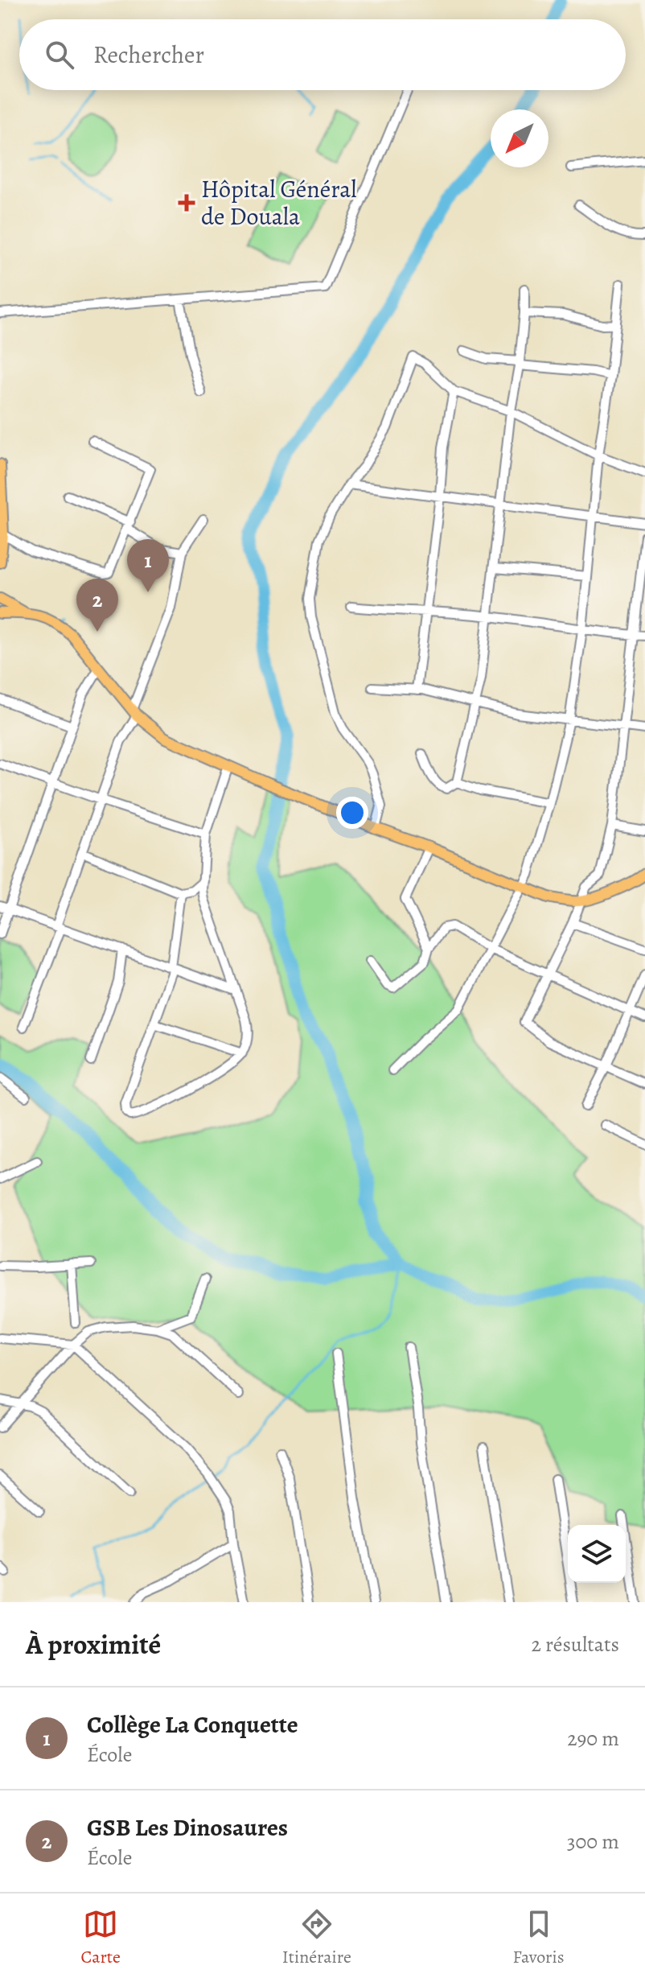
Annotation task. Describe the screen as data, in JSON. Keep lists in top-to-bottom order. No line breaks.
{"places":{"health":["Hôpital Général de Douala"]},"north":"bottom left","page":{"search":"Rechercher","pins":["1","2"],"heading":["À proximité","2 résultats"],"list":[{"mark":"1","name":"Collège La Conquette","note":"École","value":"290 m"},{"mark":"2","name":"GSB Les Dinosaures","note":"École","value":"300 m"}],"nav":["Carte","Itinéraire","Favoris"]}}
